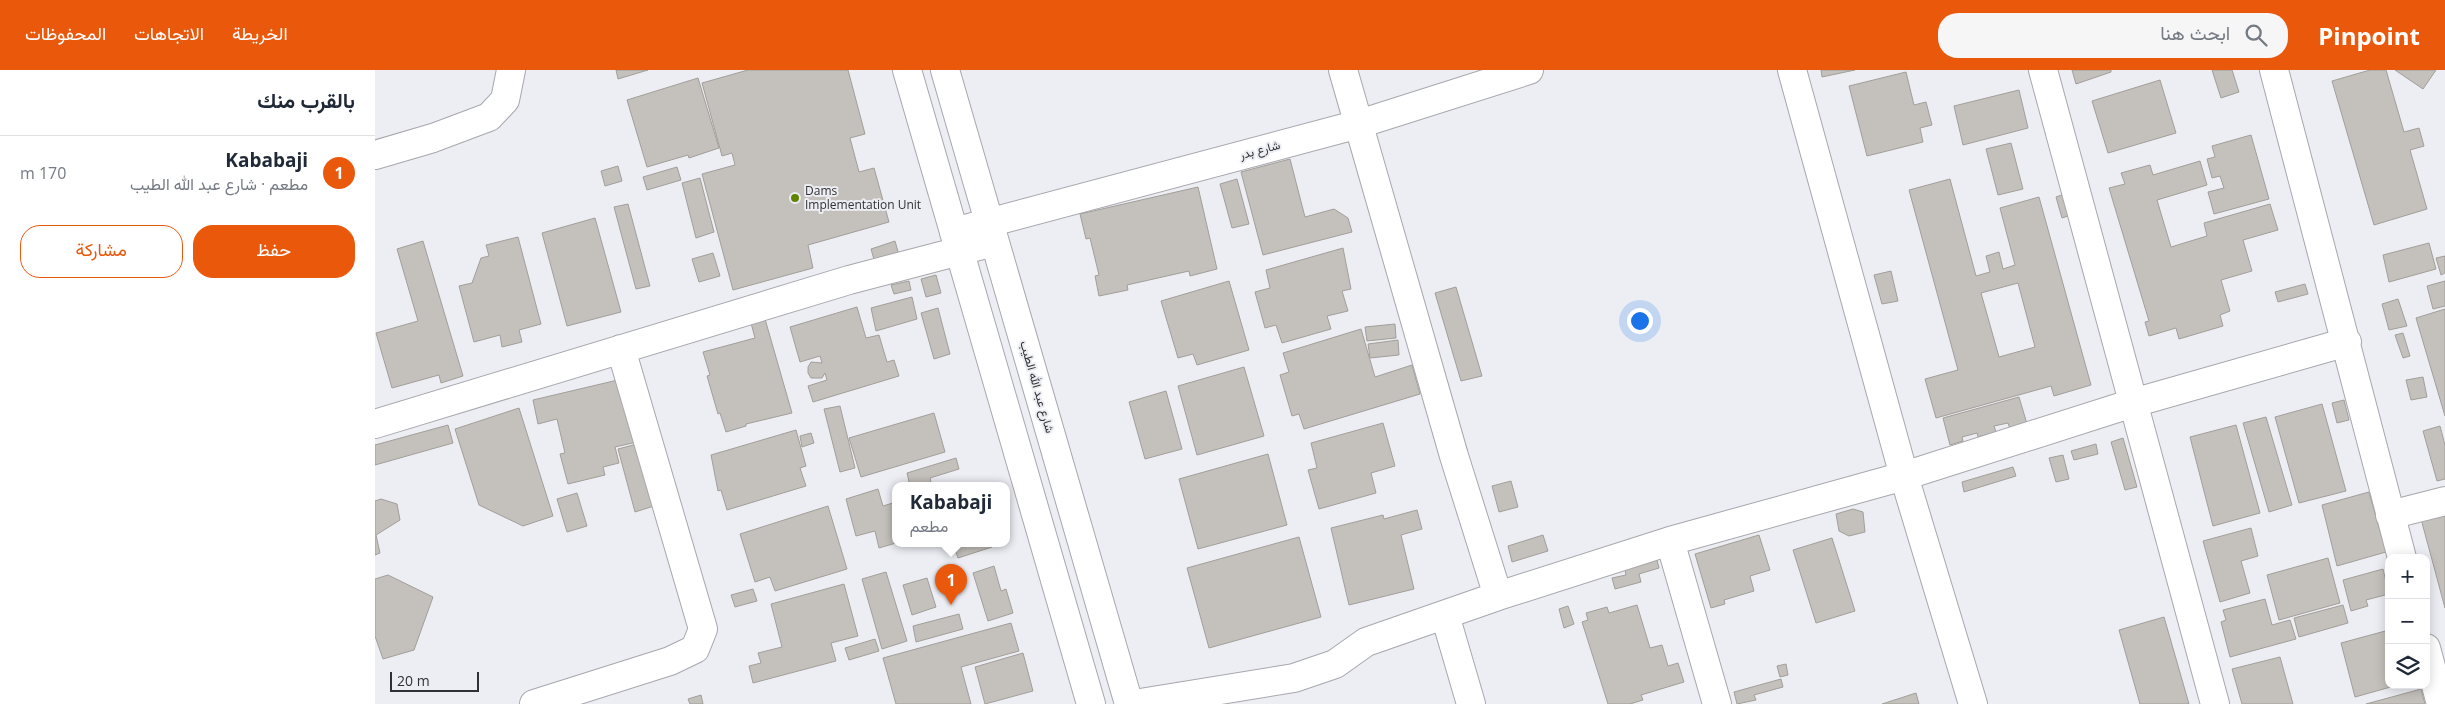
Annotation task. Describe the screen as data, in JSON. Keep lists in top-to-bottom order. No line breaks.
{"streets":{"street":["شارع بدر","شارع عبد الله الطيب"]},"crossings":[["شارع بدر","شارع عبد الله الطيب"]],"places":["Dams Implementation Unit"],"scale_bar":"20 m","page":{"header":"Pinpoint","search":"ابحث هنا","nav":["الخريطة","الاتجاهات","المحفوظات"],"heading":"بالقرب منك","list":[{"mark":"1","name":"Kababaji","note":"مطعم · شارع عبد الله الطيب","value":"170 m"}],"buttons":["حفظ","مشاركة"],"popup":["Kababaji","مطعم"],"map_buttons":["+","−"],"pins":"1","scale":"20 m"}}
